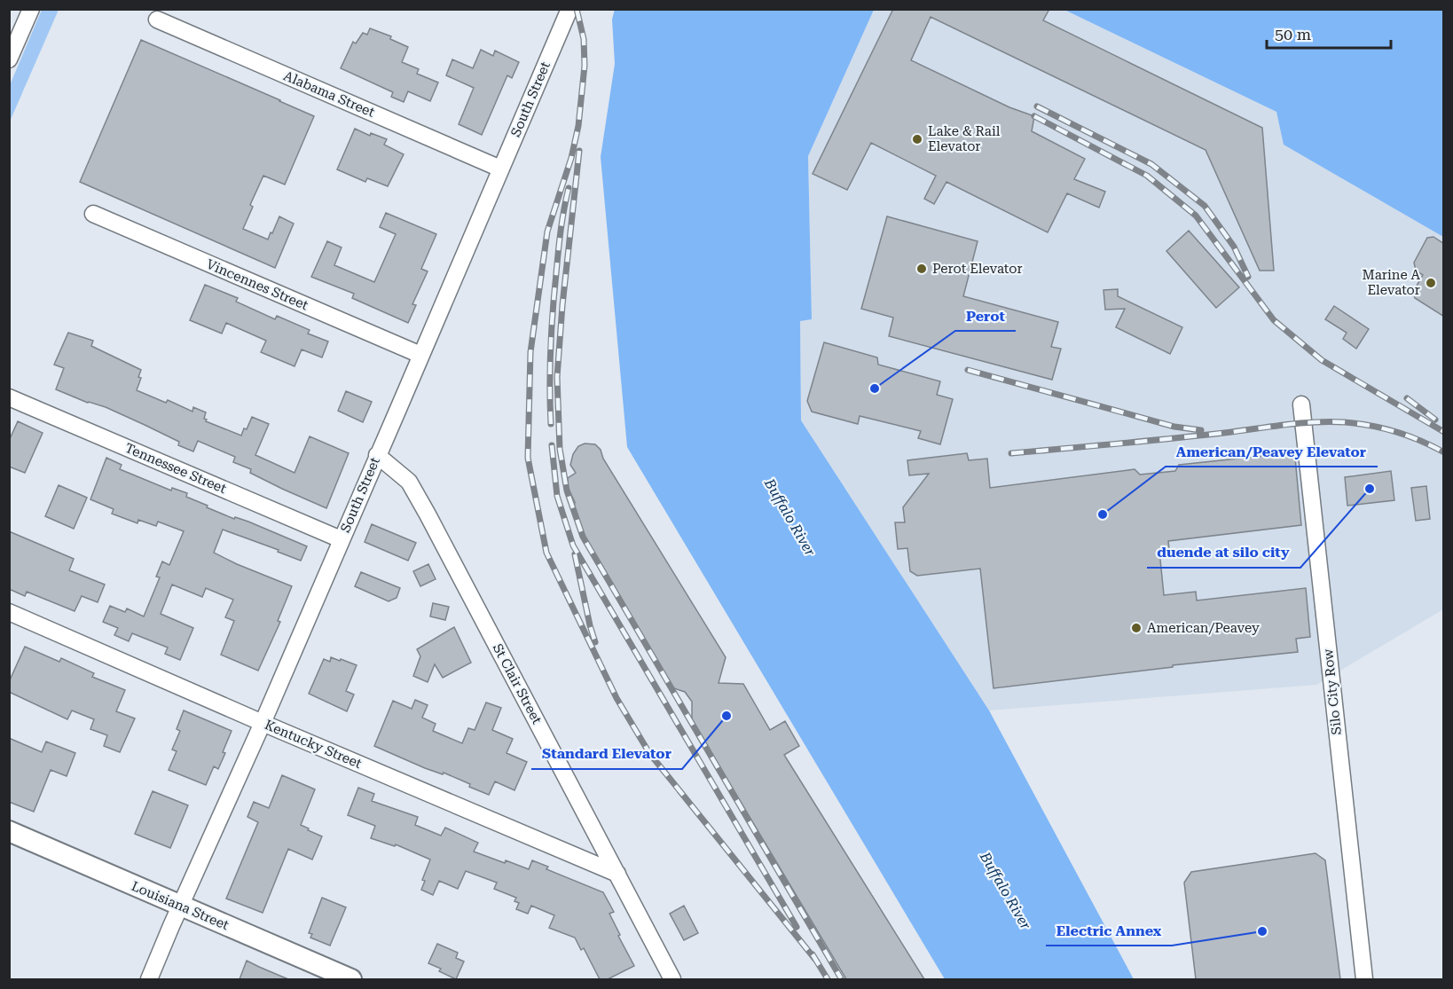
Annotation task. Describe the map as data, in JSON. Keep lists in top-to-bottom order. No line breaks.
{"streets":{"street":["Alabama Street","South Street","Vincennes Street","Tennessee Street","St Clair Street","Silo City Row","Kentucky Street","Louisiana Street"]},"crossings":[["Alabama Street","South Street"],["South Street","Vincennes Street"],["South Street","Tennessee Street"],["South Street","St Clair Street"],["South Street","Kentucky Street"],["South Street","Louisiana Street"],["St Clair Street","Kentucky Street"]],"water":["Buffalo River"],"places":["Lake & Rail Elevator","Perot Elevator","Marine A Elevator","Perot","duende at silo city","American/Peavey Elevator","American/Peavey","Standard Elevator","Electric Annex"],"scale_bar":"50 m"}
